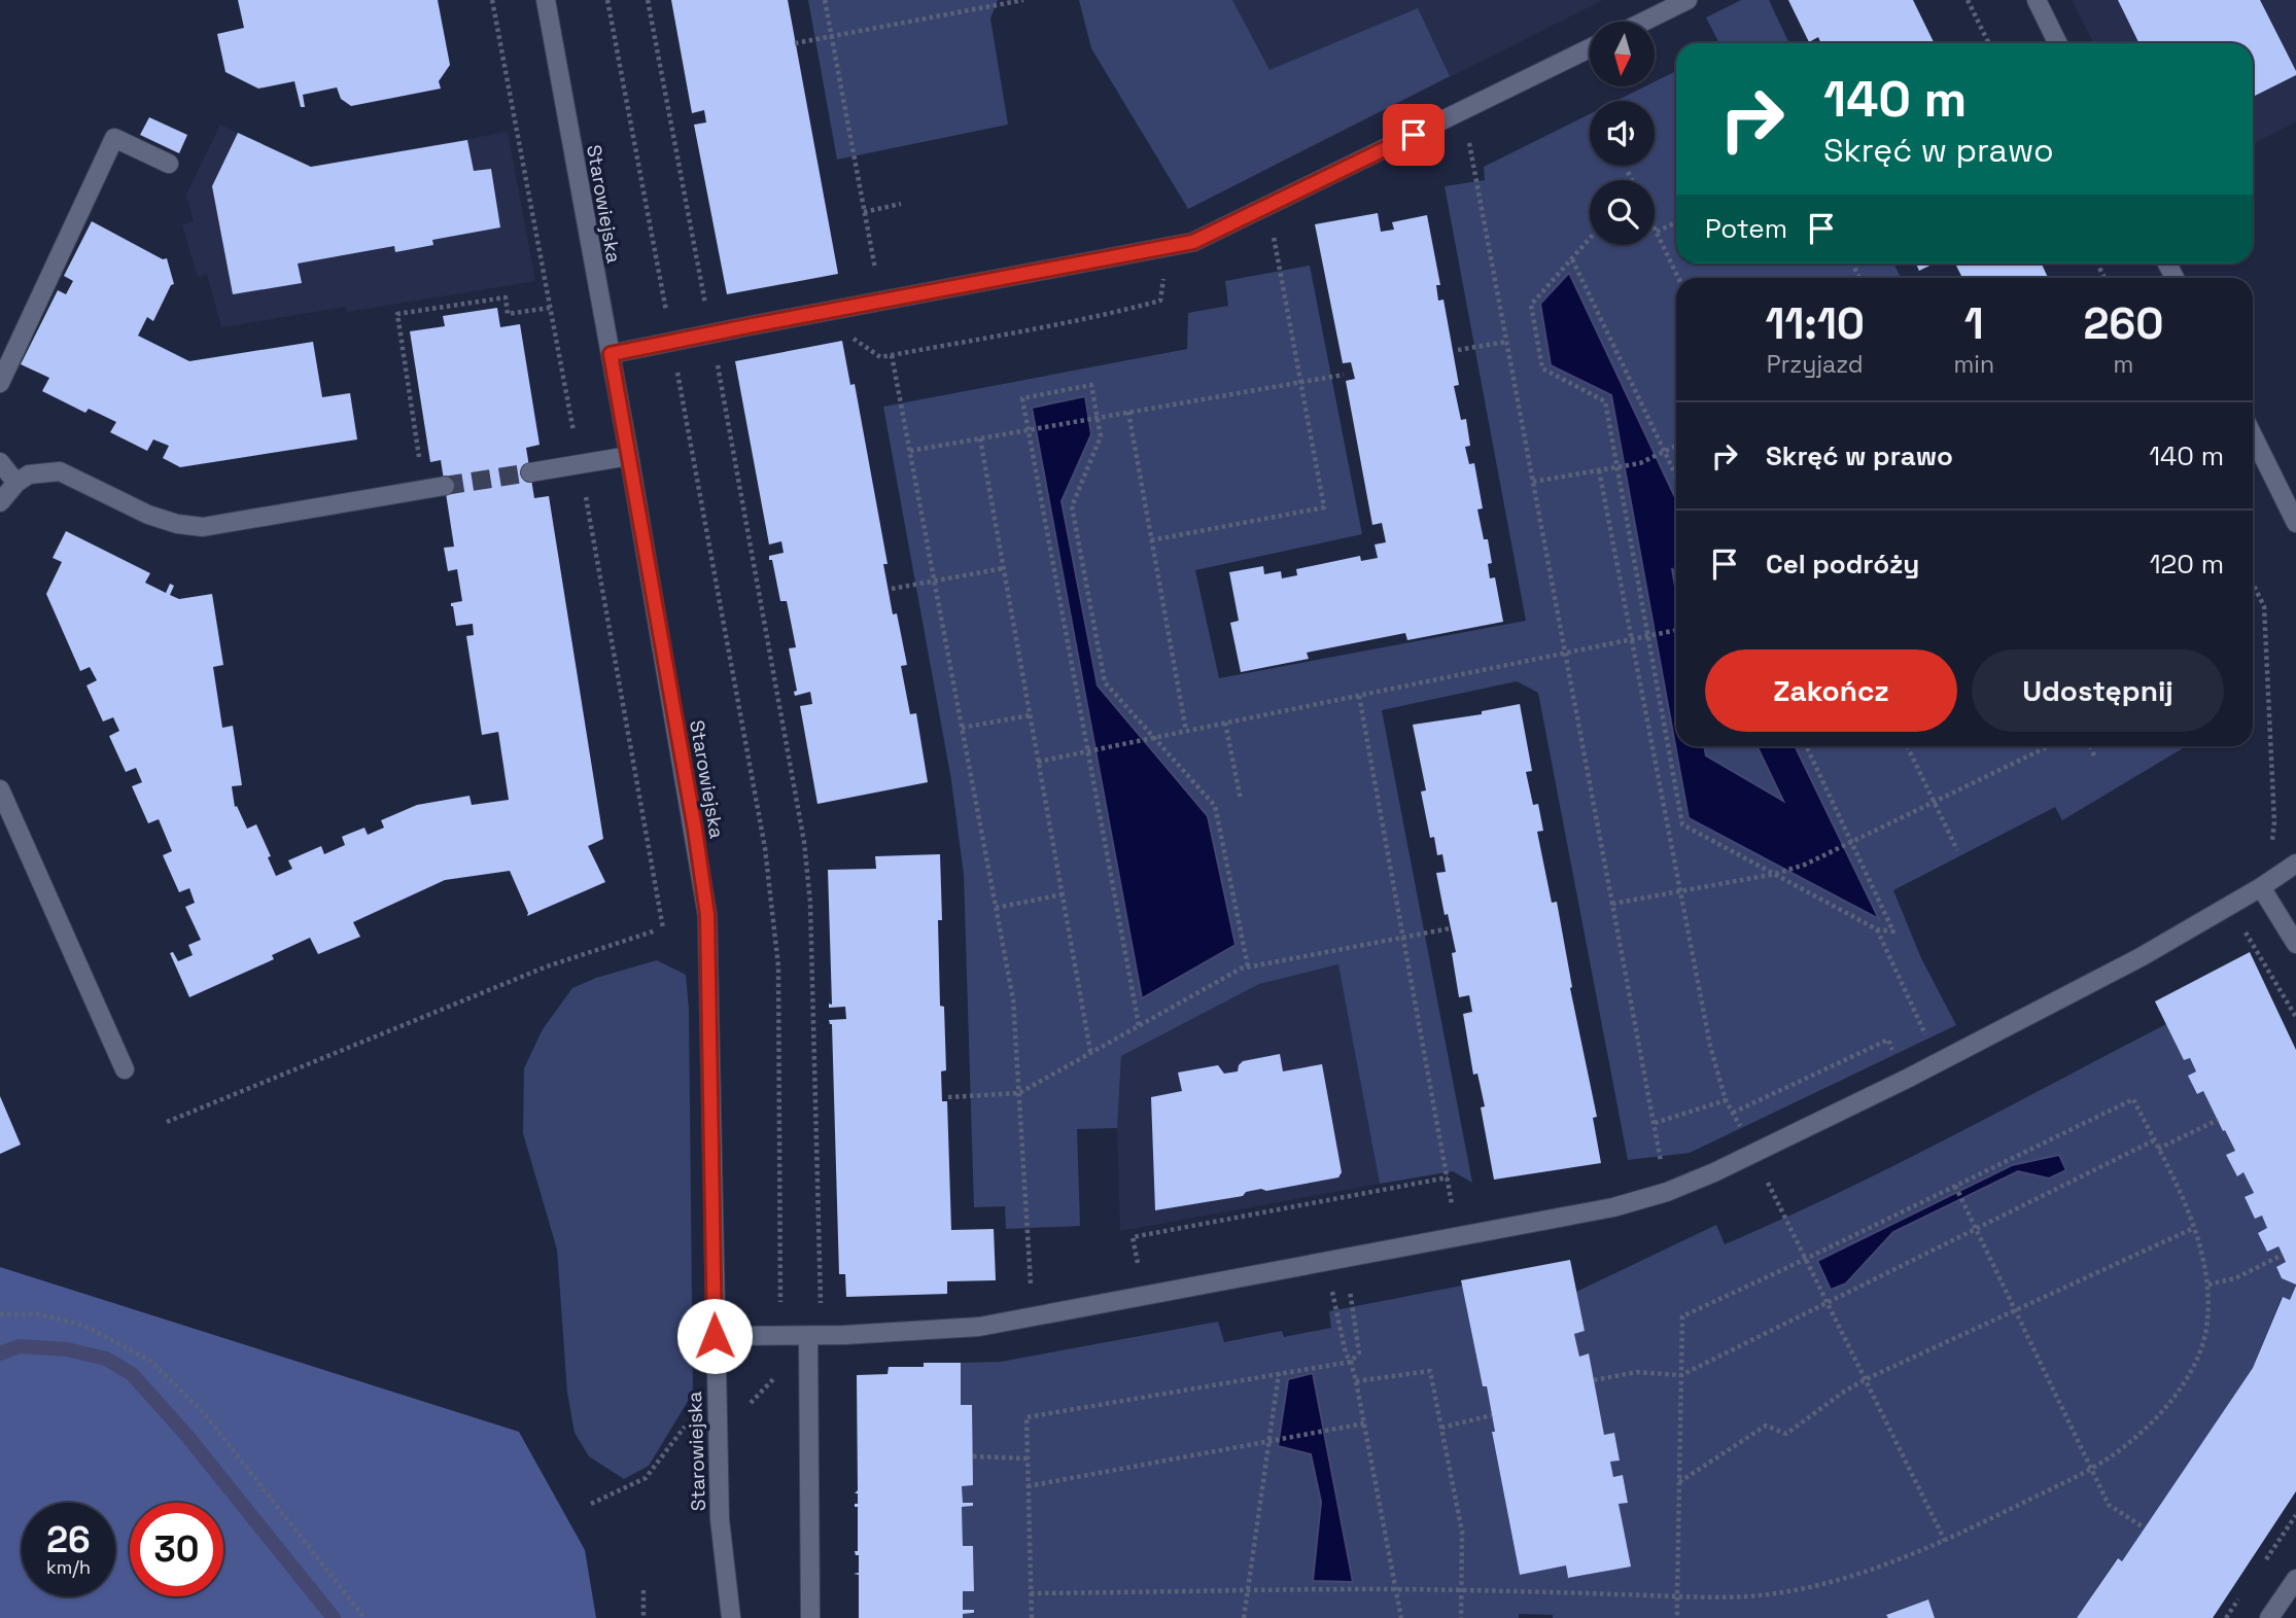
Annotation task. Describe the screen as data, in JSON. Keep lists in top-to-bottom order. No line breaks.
{"streets":{"street":["Starowiejska"]},"north":"bottom","page":{"turn":["140 m","Skręć w prawo"],"then":"Potem","eta":["11:10","Przyjazd","1","min","260","m"],"list":[{"name":"Skręć w prawo","value":"140 m"},{"name":"Cel podróży","value":"120 m"}],"buttons":["Zakończ","Udostępnij"],"speed":"26 km/h","limit":"30"}}
